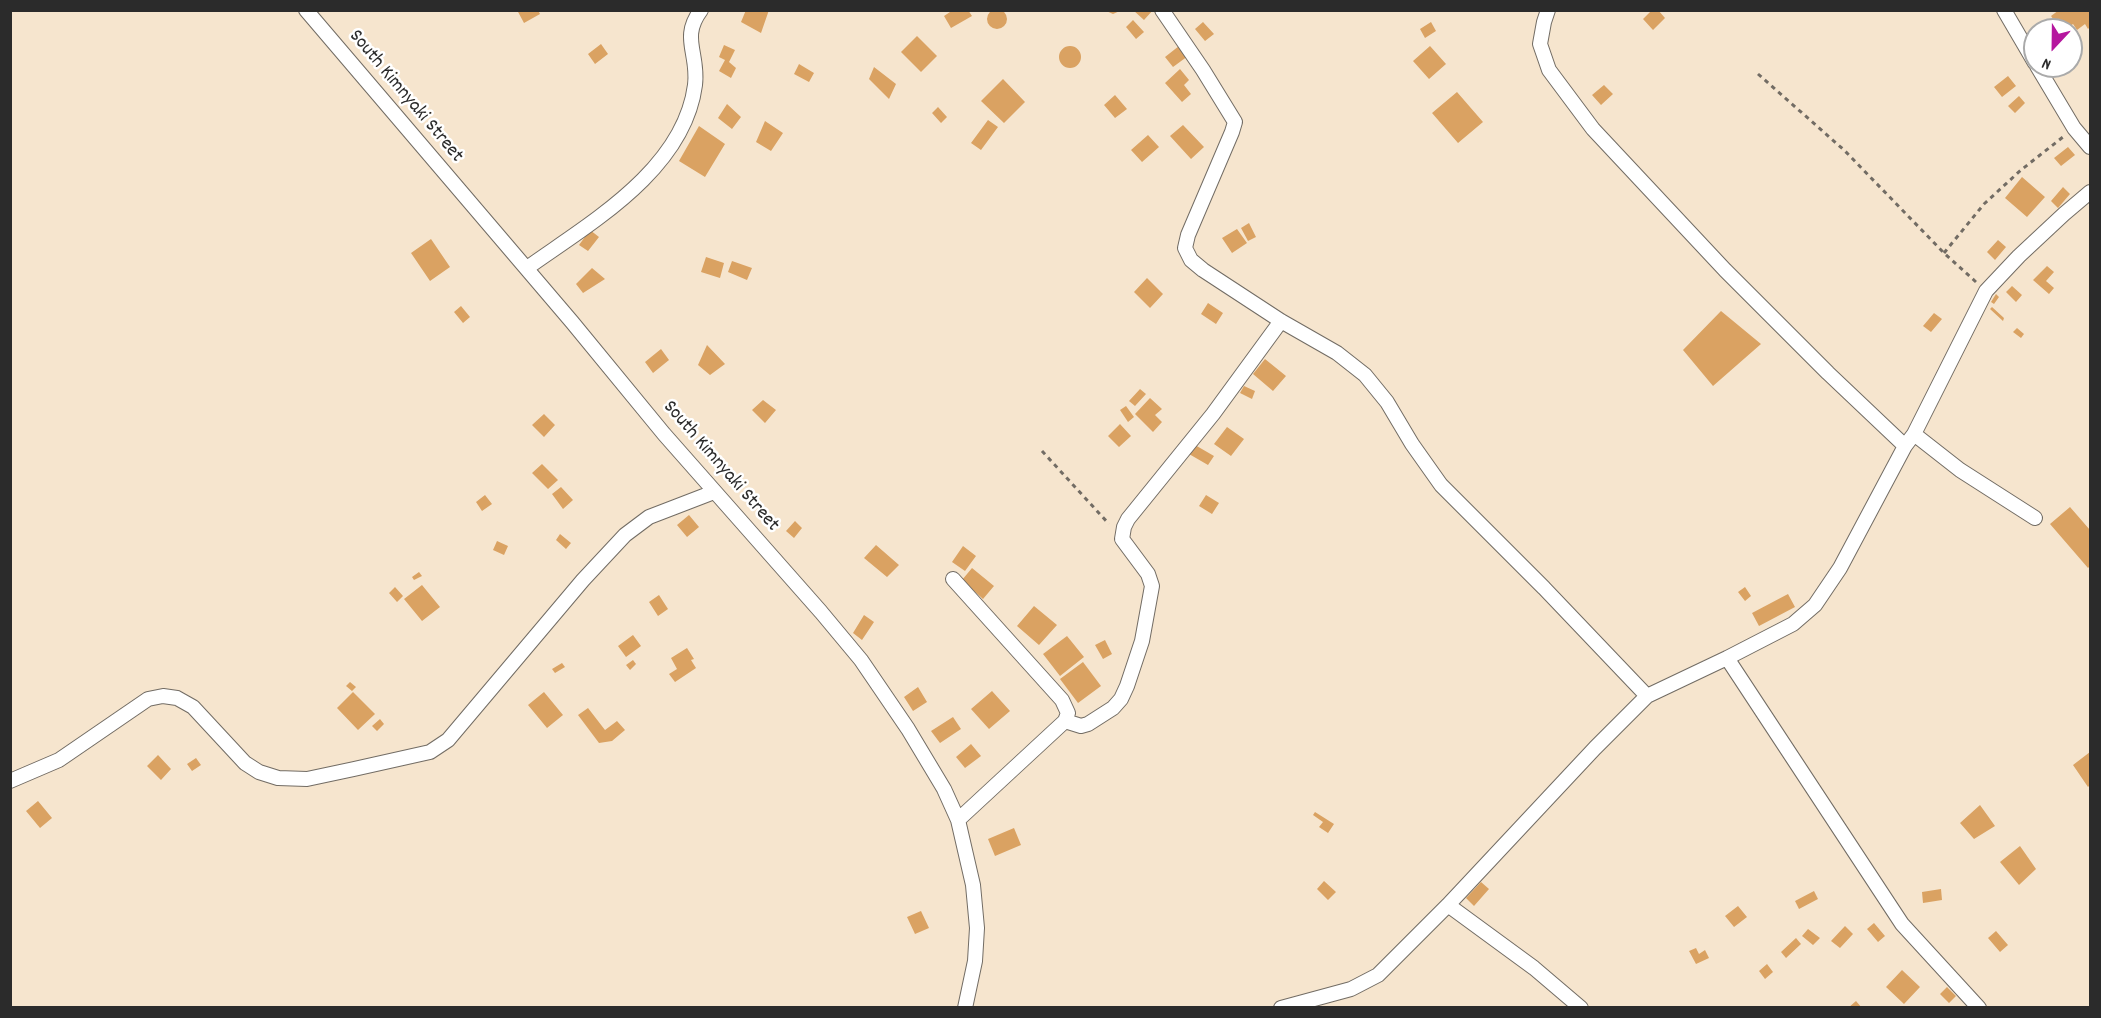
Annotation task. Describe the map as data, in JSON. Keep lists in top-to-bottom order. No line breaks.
{"streets":{"street":["South Kimnyaki Street"]},"north":"bottom"}
